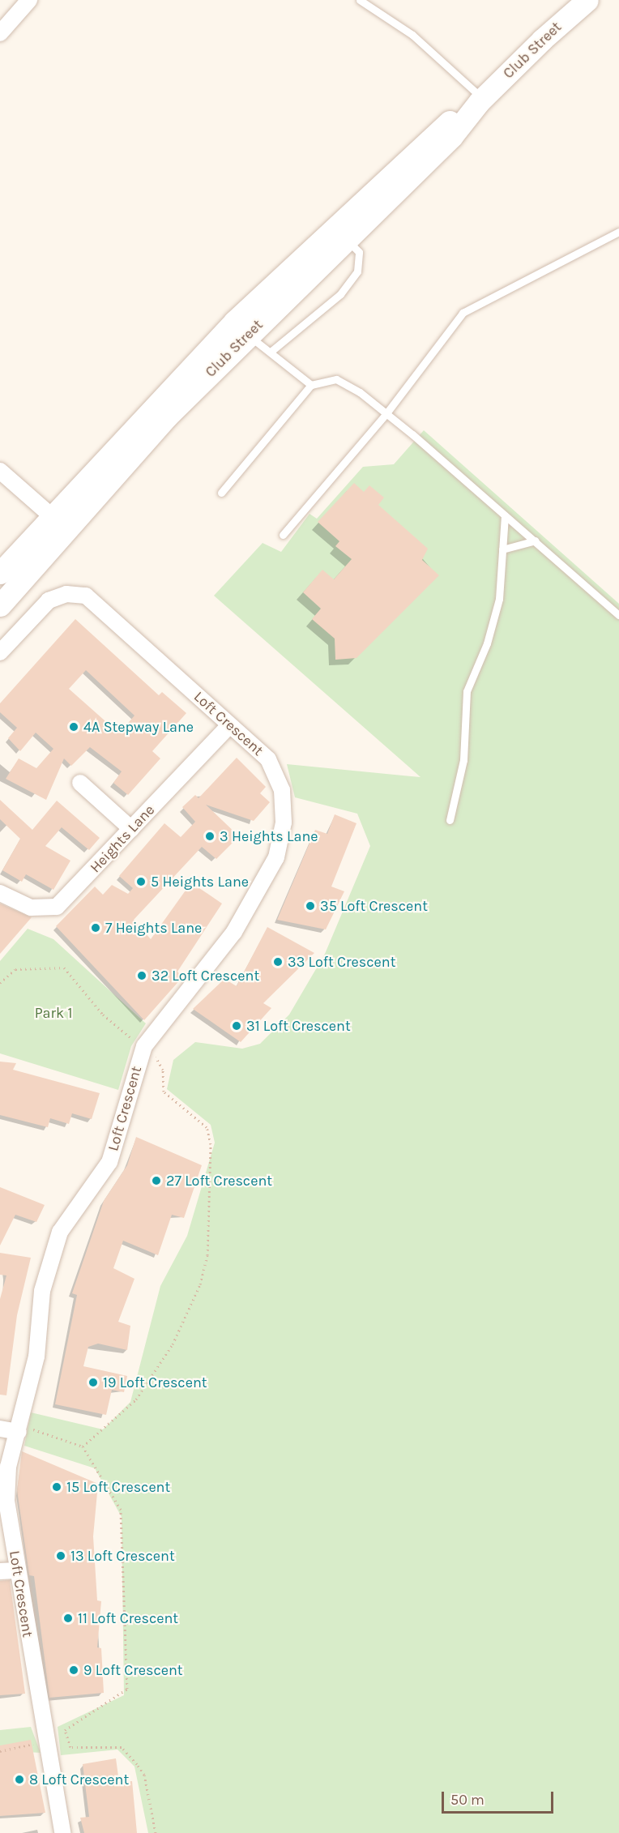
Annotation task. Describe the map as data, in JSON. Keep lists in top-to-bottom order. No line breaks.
{"streets":{"main road":["Club Street"],"street":["Loft Crescent","Heights Lane"]},"crossings":[["Loft Crescent","Heights Lane"]],"parks":["Park 1"],"places":["4A Stepway Lane","3 Heights Lane","5 Heights Lane","35 Loft Crescent","7 Heights Lane","33 Loft Crescent","32 Loft Crescent","31 Loft Crescent","27 Loft Crescent","19 Loft Crescent","15 Loft Crescent","13 Loft Crescent","11 Loft Crescent","9 Loft Crescent","8 Loft Crescent"],"scale_bar":"50 m"}
